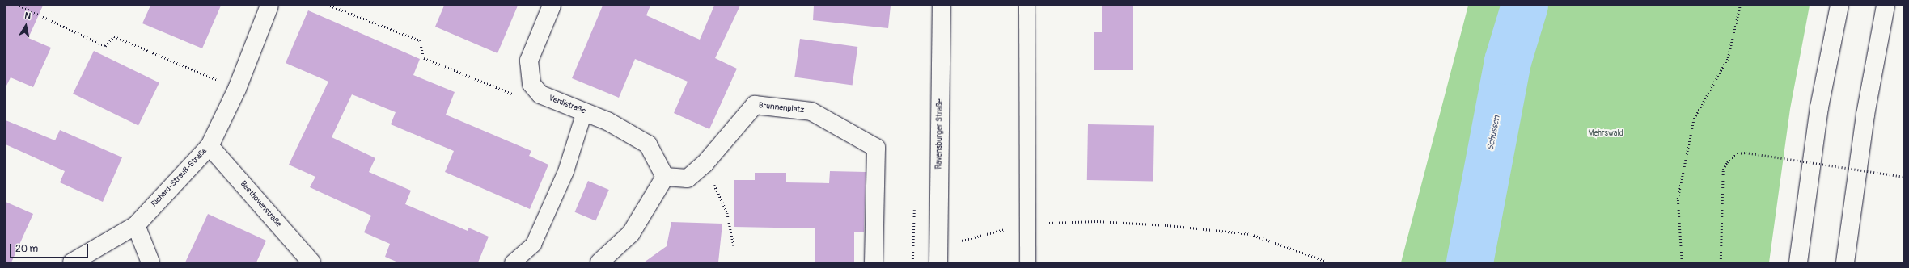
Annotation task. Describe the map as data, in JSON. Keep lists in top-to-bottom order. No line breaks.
{"streets":{"main road":["Verdistraße","Brunnenplatz","Ravensburger Straße","Richard-Strauß-Straße","Beethovenstraße"]},"crossings":[["Verdistraße","Brunnenplatz"],["Richard-Strauß-Straße","Beethovenstraße"]],"water":["Schussen"],"parks":["Mehrswald"],"scale_bar":"20 m","north":"top"}
